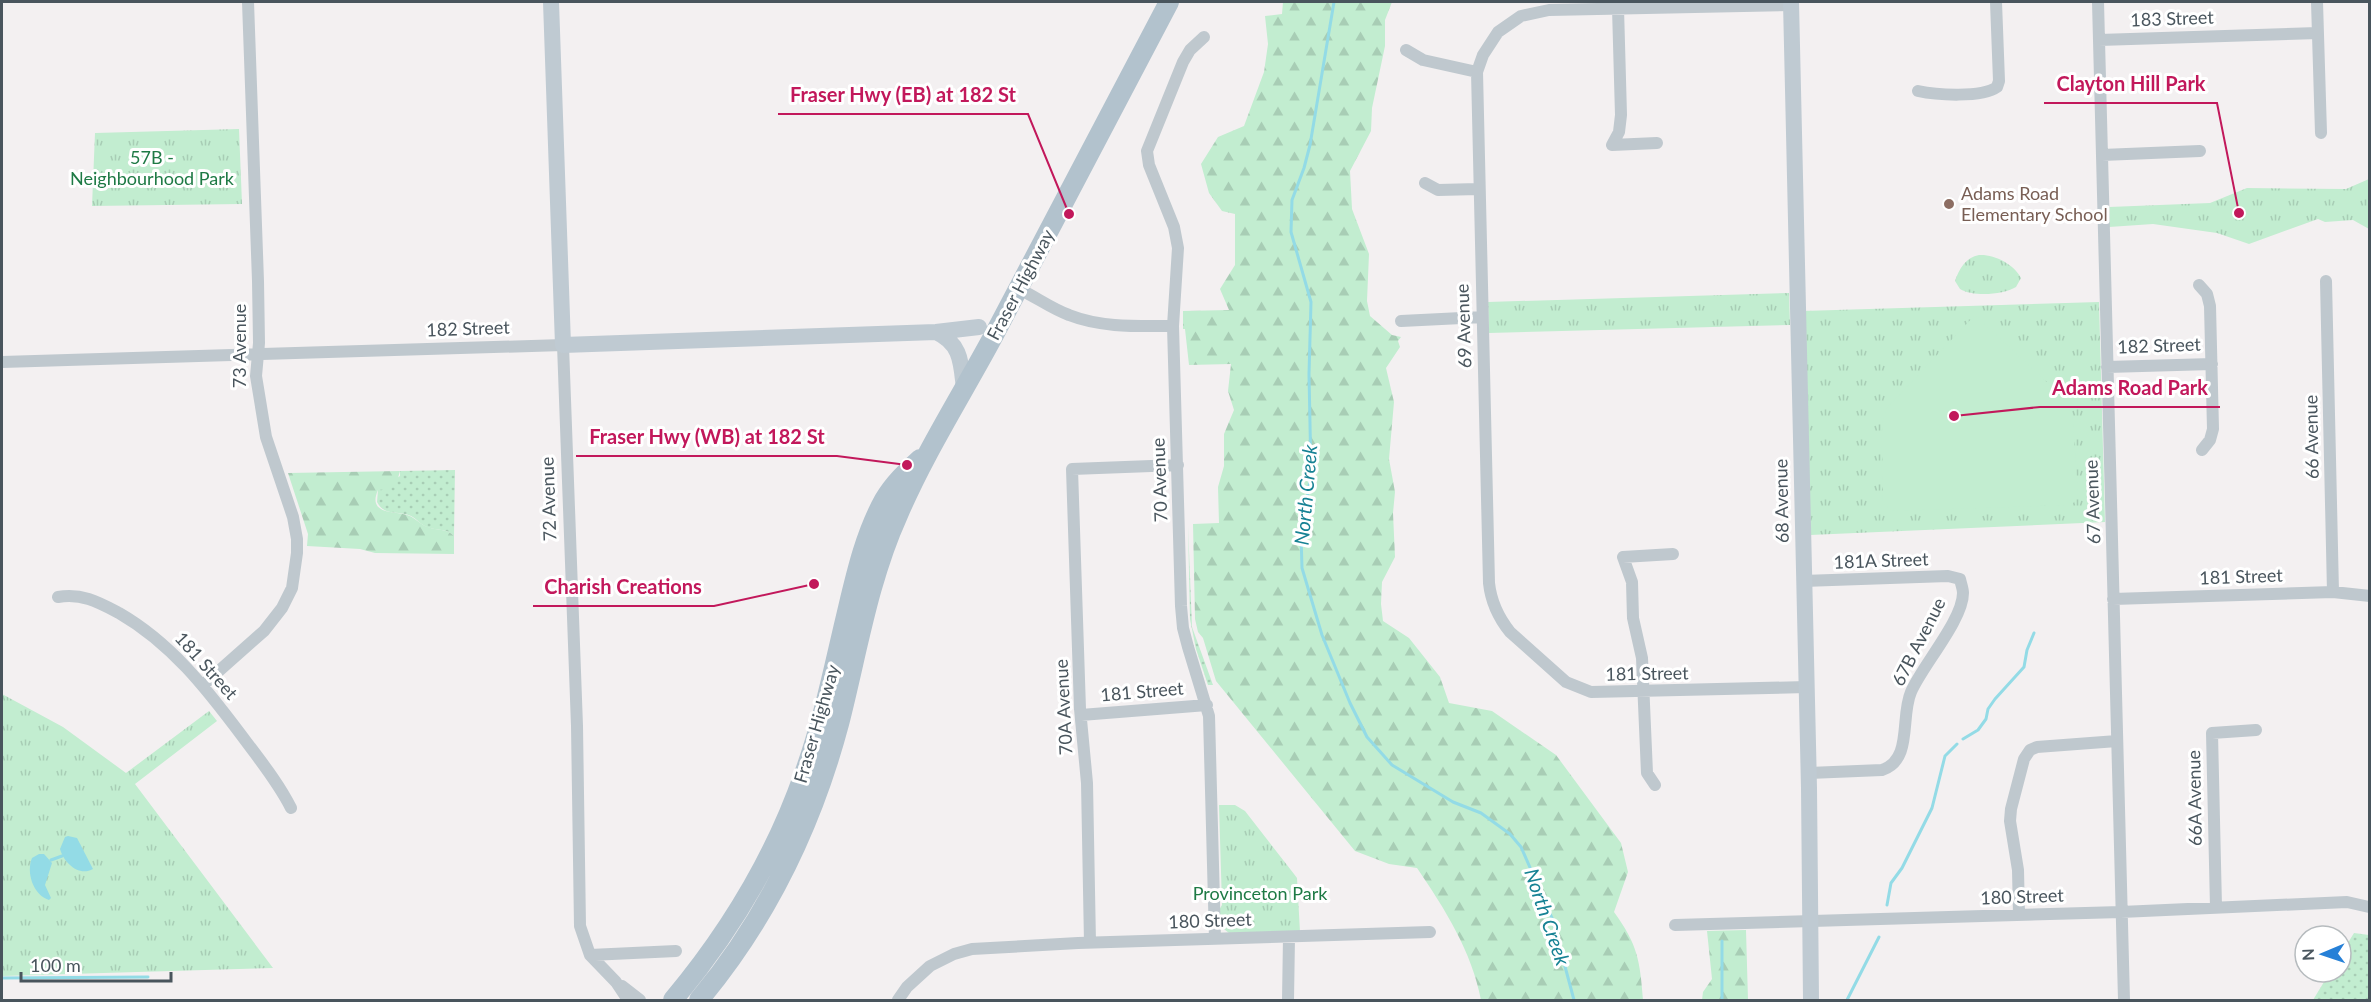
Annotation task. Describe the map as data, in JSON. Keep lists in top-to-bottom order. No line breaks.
{"streets":{"main road":["Fraser Highway"],"street":["183 Street","69 Avenue","182 Street","73 Avenue","66 Avenue","70 Avenue","72 Avenue","68 Avenue","67 Avenue","181A Street","181 Street","67B Avenue","70A Avenue","66A Avenue","180 Street"]},"crossings":[["183 Street","67 Avenue"],["69 Avenue","181 Street"],["182 Street","73 Avenue"],["182 Street","72 Avenue"],["182 Street","67 Avenue"],["73 Avenue","181 Street"],["66 Avenue","181 Street"],["70 Avenue","181 Street"],["70 Avenue","70A Avenue"],["70 Avenue","180 Street"],["68 Avenue","181A Street"],["68 Avenue","181 Street"],["68 Avenue","67B Avenue"],["68 Avenue","180 Street"],["67 Avenue","181 Street"],["67 Avenue","180 Street"],["181A Street","67B Avenue"],["181 Street","70A Avenue"],["70A Avenue","180 Street"],["66A Avenue","180 Street"]],"water":["North Creek"],"parks":["57B - Neighbourhood Park","Provinceton Park"],"places":["Adams Road Elementary School","Clayton Hill Park","Fraser Hwy (EB) at 182 St","Adams Road Park","Fraser Hwy (WB) at 182 St","Charish Creations"],"scale_bar":"100 m","north":"left"}
